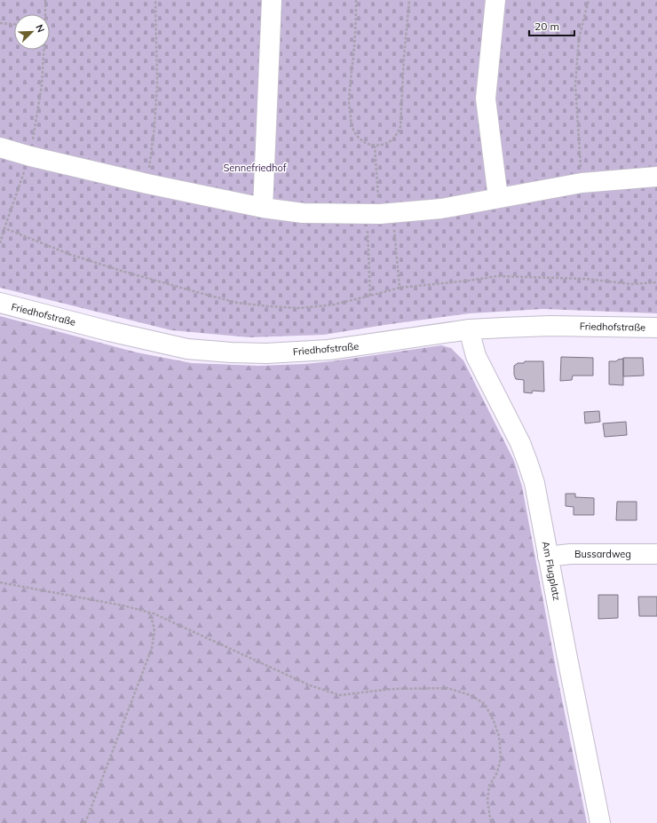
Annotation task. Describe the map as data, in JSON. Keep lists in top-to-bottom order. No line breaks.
{"streets":{"street":["Friedhofstraße","Bussardweg","Am Flugplatz"]},"crossings":[["Friedhofstraße","Am Flugplatz"],["Bussardweg","Am Flugplatz"]],"parks":["Sennefriedhof"],"scale_bar":"20 m","north":"top right"}
